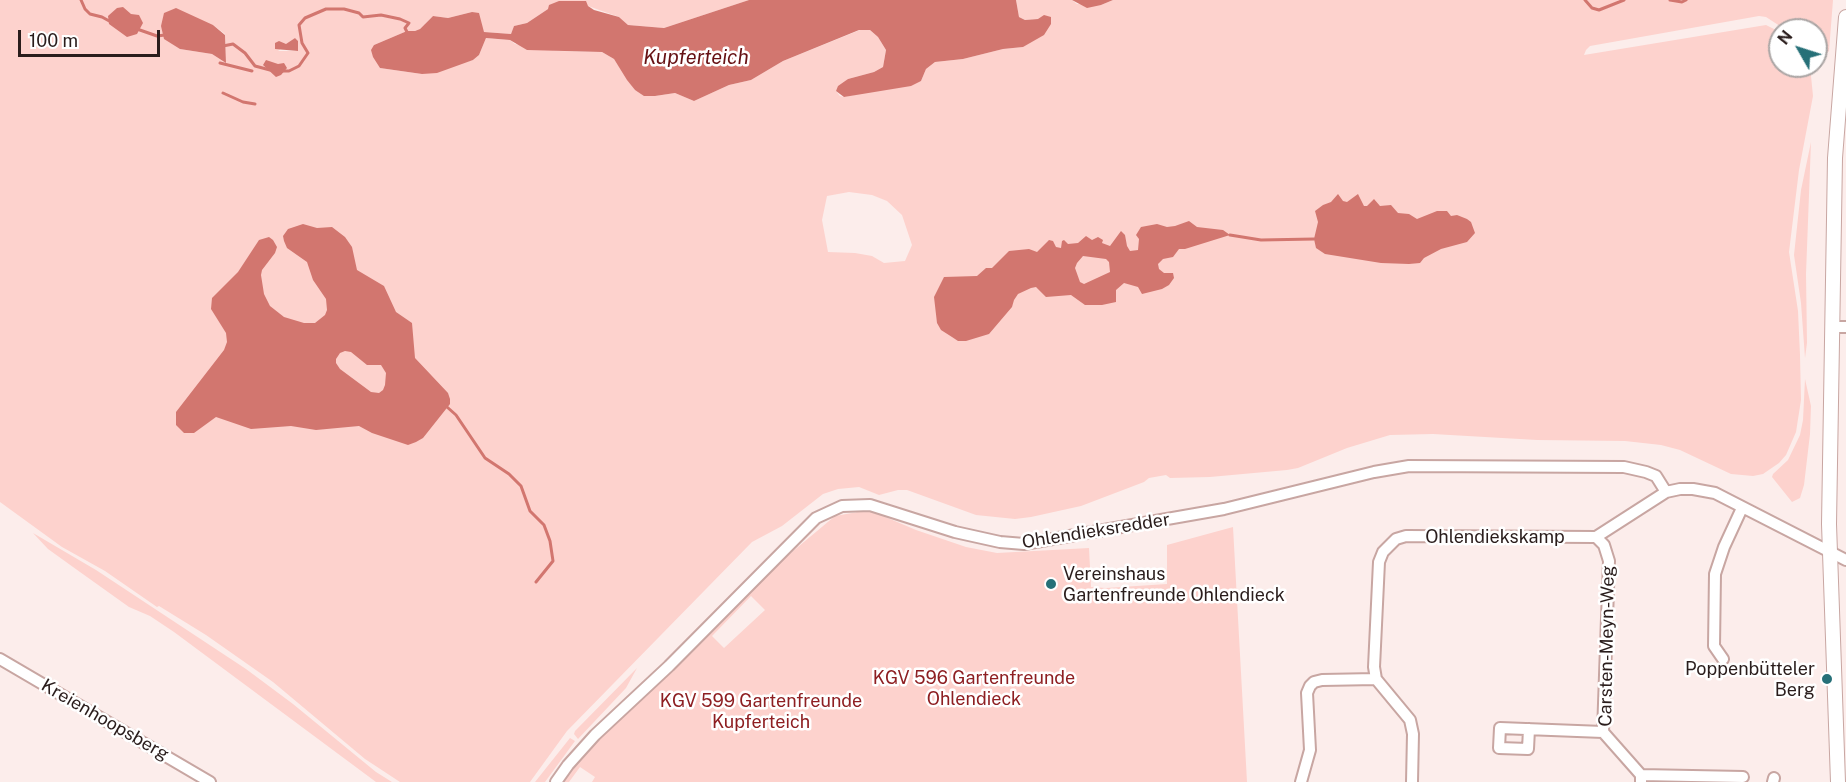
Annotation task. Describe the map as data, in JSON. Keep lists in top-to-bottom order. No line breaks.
{"streets":{"street":["Ohlendieksredder","Ohlendiekskamp","Carsten-Meyn-Weg","Kreienhoopsberg"]},"crossings":[["Ohlendiekskamp","Carsten-Meyn-Weg"]],"water":["Kupferteich"],"parks":["KGV 596 Gartenfreunde Ohlendieck","KGV 599 Gartenfreunde Kupferteich"],"places":["Vereinshaus Gartenfreunde Ohlendieck","Poppenbütteler Berg"],"scale_bar":"100 m","north":"top left"}
